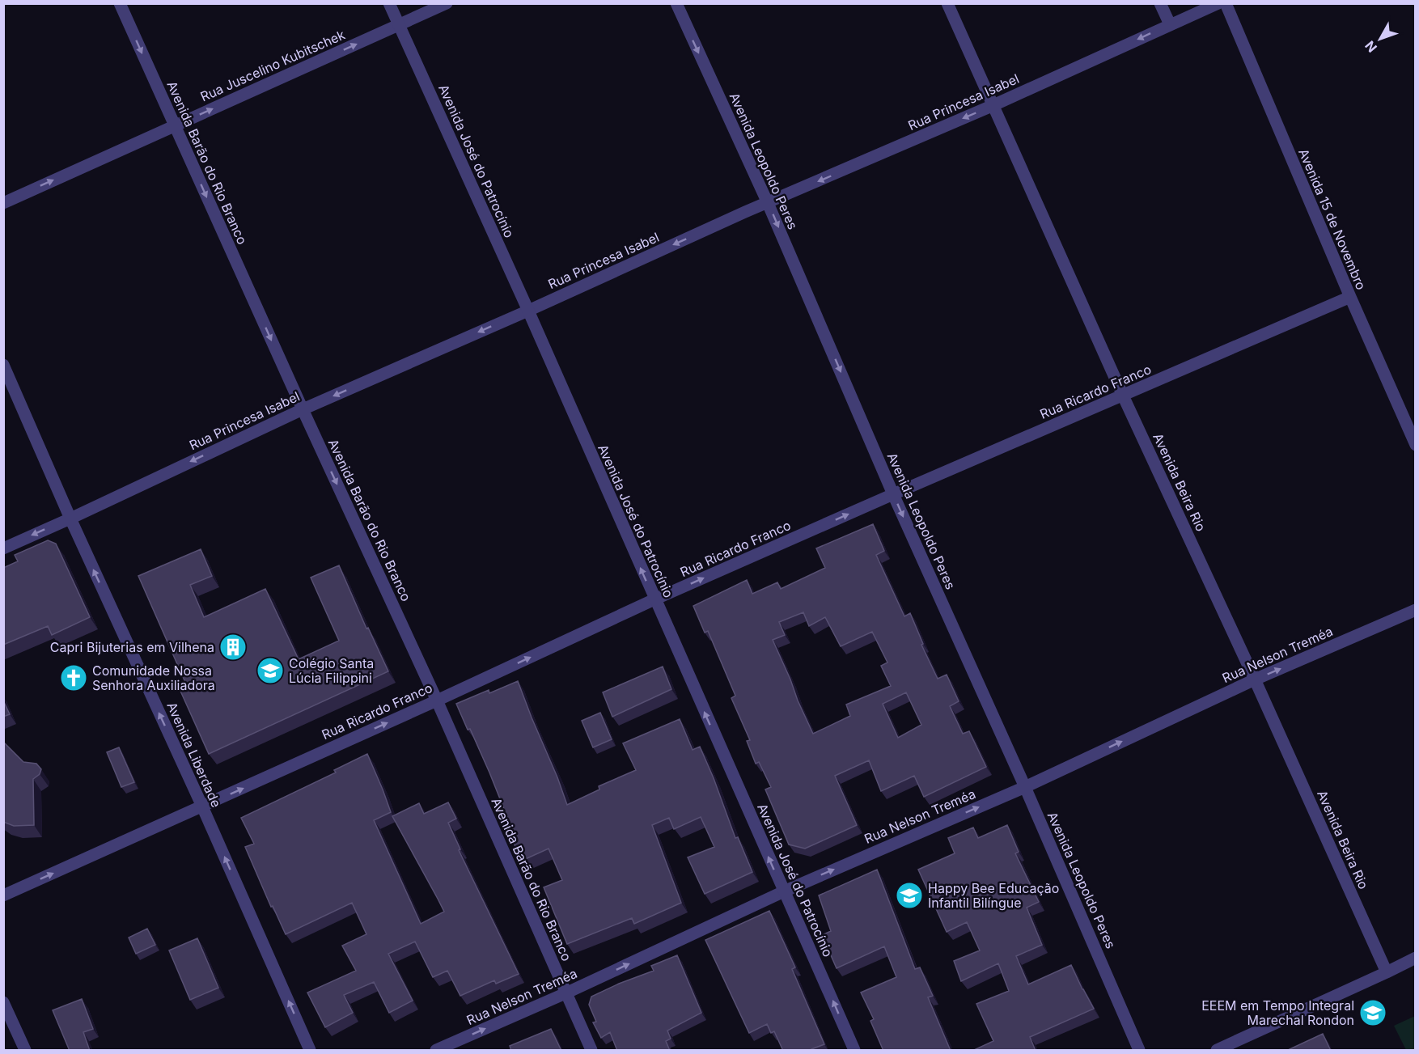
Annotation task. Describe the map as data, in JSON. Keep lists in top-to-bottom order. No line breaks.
{"streets":{"street":["Rua Juscelino Kubitschek","Rua Princesa Isabel","Avenida José do Patrocínio","Avenida Leopoldo Peres","Avenida Barão do Rio Branco","Avenida 15 de Novembro","Rua Ricardo Franco","Avenida Beira Rio","Rua Nelson Treméa","Avenida Liberdade"]},"crossings":[["Rua Juscelino Kubitschek","Avenida José do Patrocínio"],["Rua Juscelino Kubitschek","Avenida Barão do Rio Branco"],["Rua Princesa Isabel","Avenida José do Patrocínio"],["Rua Princesa Isabel","Avenida Leopoldo Peres"],["Rua Princesa Isabel","Avenida Barão do Rio Branco"],["Rua Princesa Isabel","Avenida Beira Rio"],["Rua Princesa Isabel","Avenida Liberdade"],["Avenida José do Patrocínio","Rua Ricardo Franco"],["Avenida José do Patrocínio","Rua Nelson Treméa"],["Avenida Leopoldo Peres","Rua Ricardo Franco"],["Avenida Leopoldo Peres","Rua Nelson Treméa"],["Avenida Barão do Rio Branco","Rua Ricardo Franco"],["Avenida Barão do Rio Branco","Rua Nelson Treméa"],["Avenida 15 de Novembro","Rua Ricardo Franco"],["Rua Ricardo Franco","Avenida Beira Rio"],["Rua Ricardo Franco","Avenida Liberdade"],["Avenida Beira Rio","Rua Nelson Treméa"]],"one_way":["Rua Juscelino Kubitschek","Rua Princesa Isabel","Avenida José do Patrocínio","Avenida Leopoldo Peres","Avenida Barão do Rio Branco","Rua Ricardo Franco","Rua Nelson Treméa","Avenida Liberdade"],"places":{"building":["Capri Bijuterias em Vilhena"],"school or university":["Colégio Santa Lúcia Filippini","Happy Bee Educação Infantil Bilíngue","EEEM em Tempo Integral Marechal Rondon"],"church":["Comunidade Nossa Senhora Auxiliadora"]},"north":"bottom left"}
